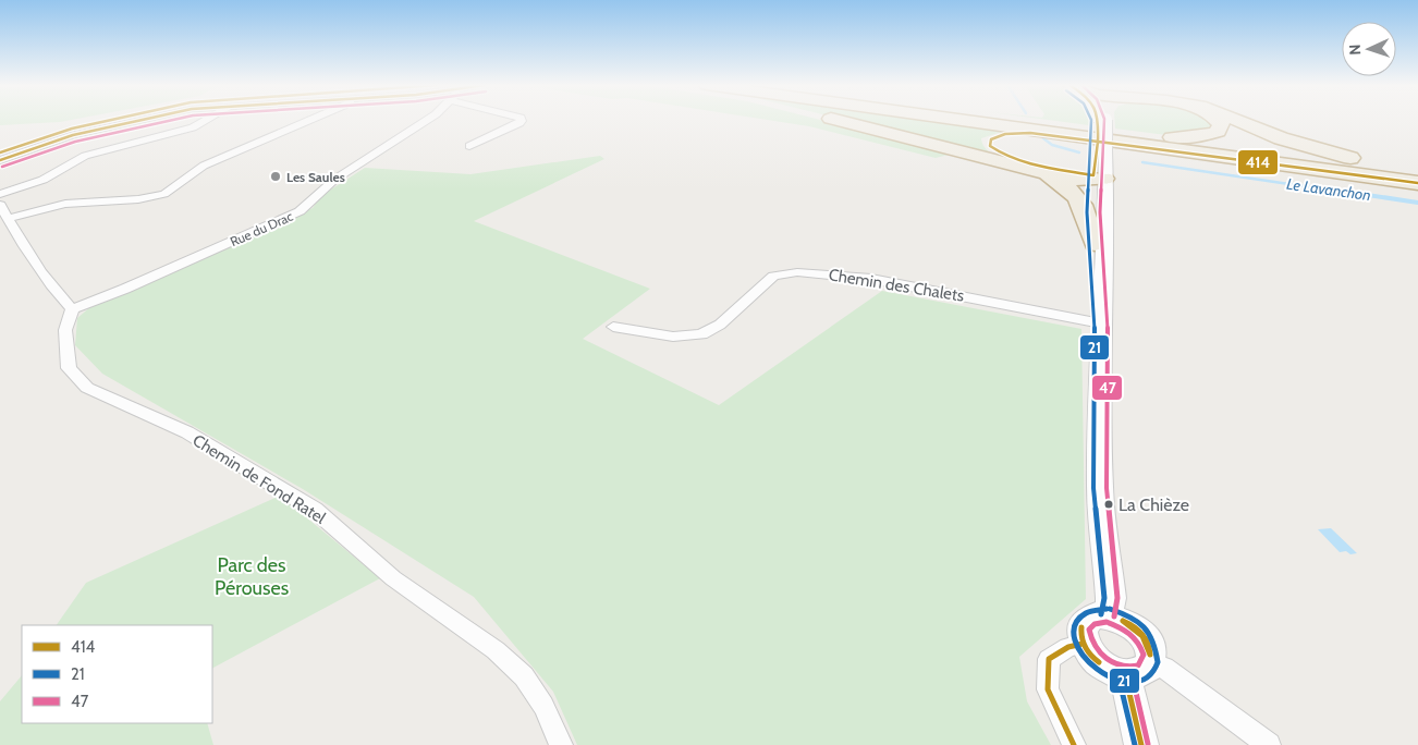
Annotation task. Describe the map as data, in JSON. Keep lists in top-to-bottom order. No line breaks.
{"streets":{"street":["Rue du Drac","Chemin des Chalets","Chemin de Fond Ratel"]},"crossings":[["Rue du Drac","Chemin de Fond Ratel"]],"water":["Le Lavanchon"],"parks":["Parc des Pérouses"],"places":["Les Saules","La Chièze"],"lines":["transit line 414","transit line 21","transit line 47"],"legend":["414","21","47"],"north":"left"}
